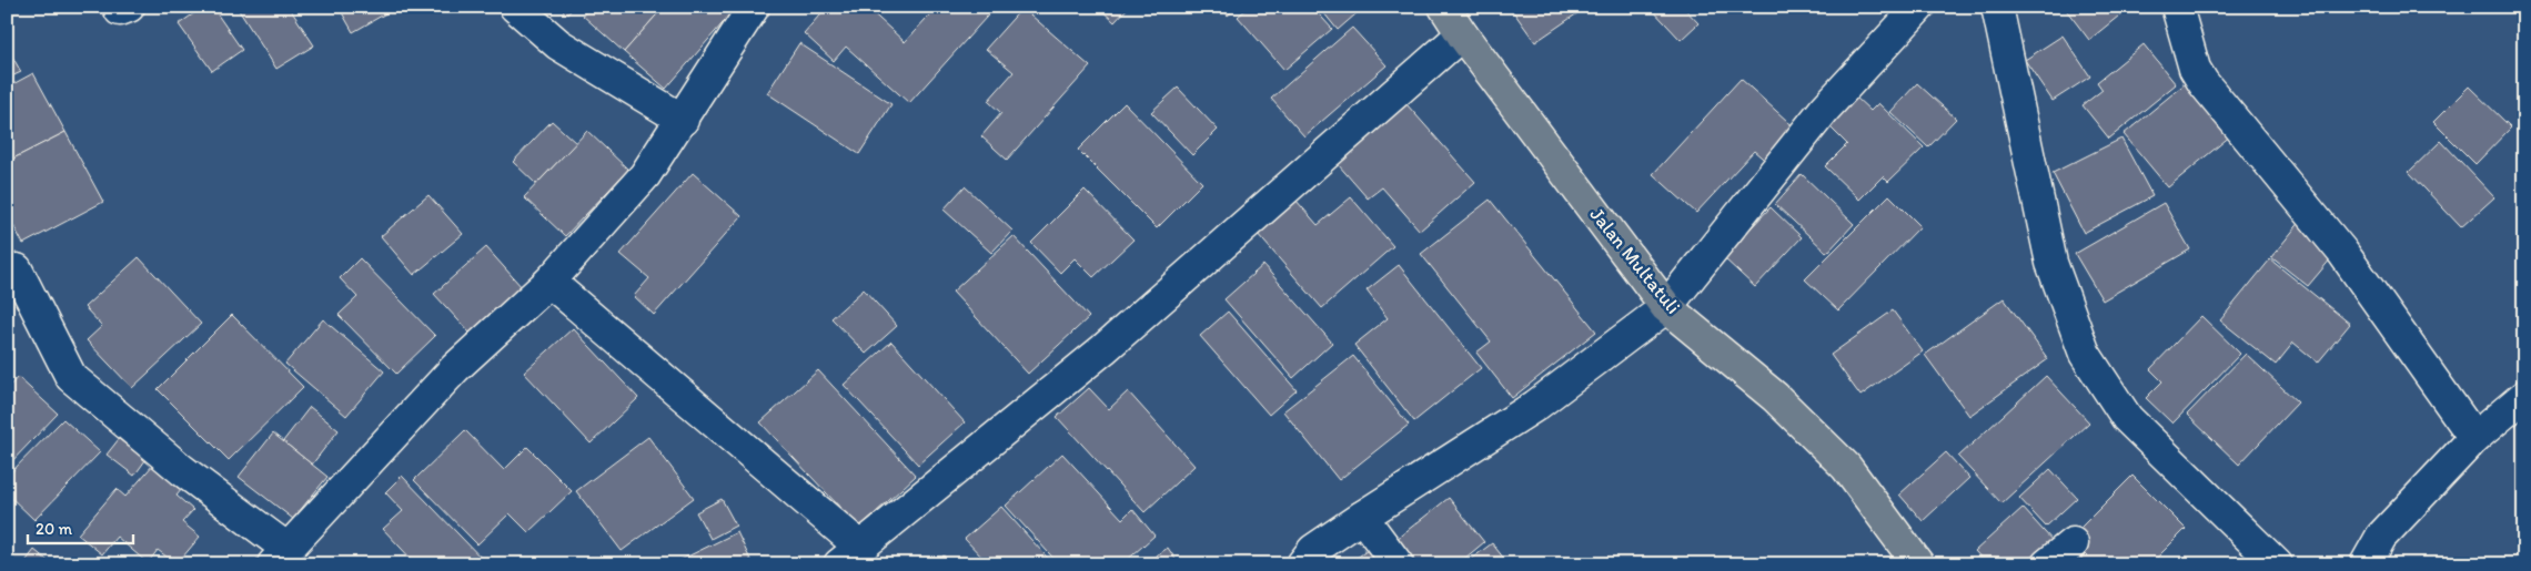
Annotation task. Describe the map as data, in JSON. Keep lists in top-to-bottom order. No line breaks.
{"streets":{"main road":["Jalan Multatuli"]},"scale_bar":"20 m"}
